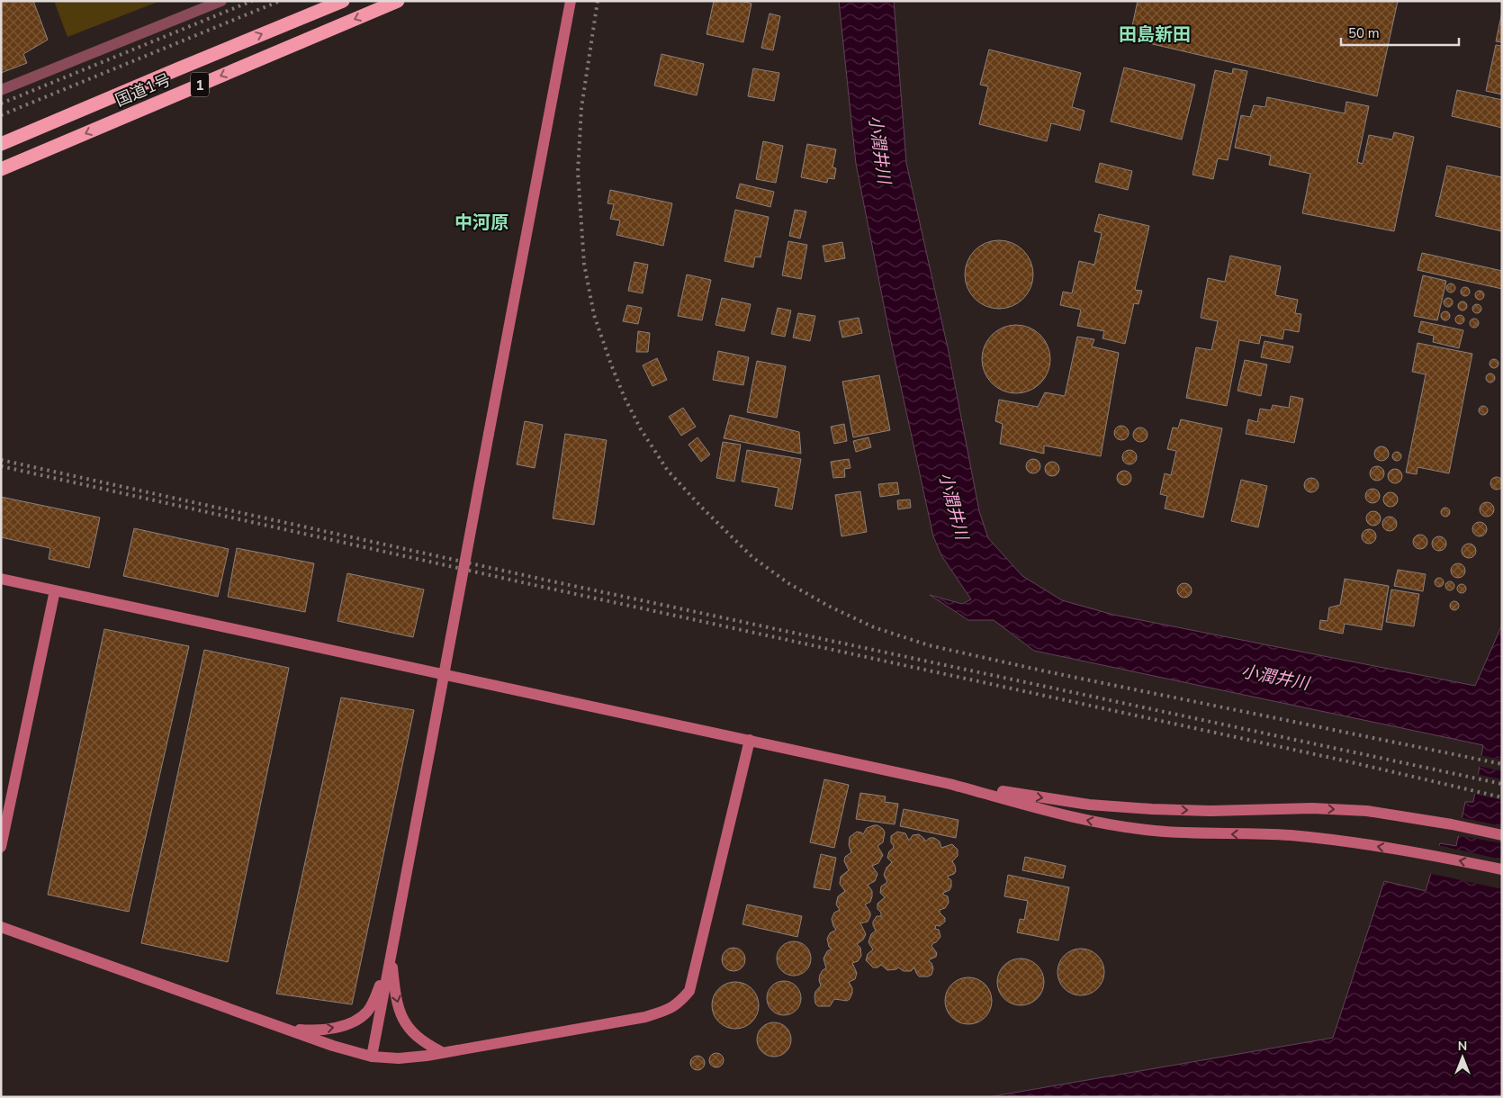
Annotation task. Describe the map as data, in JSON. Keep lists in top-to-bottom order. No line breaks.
{"streets":{"highway":["1","国道1号"]},"districts":["田島新田","中河原"],"water":["小潤井川"],"scale_bar":"50 m","north":"top"}
